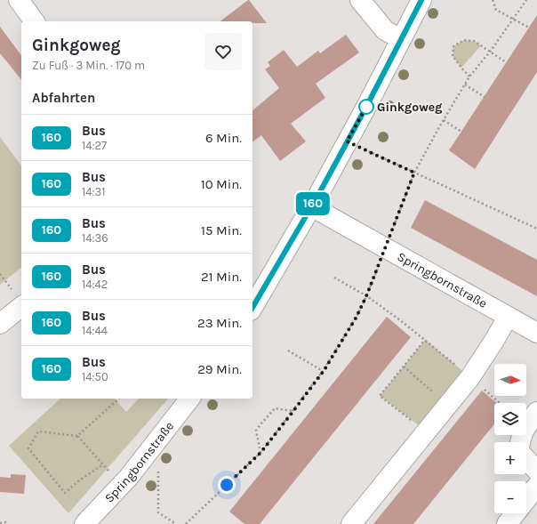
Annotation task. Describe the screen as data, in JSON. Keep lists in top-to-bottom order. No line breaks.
{"streets":{"street":["Springbornstraße"]},"places":["Ginkgoweg"],"lines":["bus line 160"],"north":"right","page":{"on_map":"160","heading":[["Ginkgoweg","Zu Fuß · 3 Min. · 170 m"],"Abfahrten"],"list":[{"mark":"160","name":"Bus","note":"14:27","value":"6 Min."},{"mark":"160","name":"Bus","note":"14:31","value":"10 Min."},{"mark":"160","name":"Bus","note":"14:36","value":"15 Min."},{"mark":"160","name":"Bus","note":"14:42","value":"21 Min."},{"mark":"160","name":"Bus","note":"14:44","value":"23 Min."},{"mark":"160","name":"Bus","note":"14:50","value":"29 Min."}],"map_buttons":["+","−"]}}
